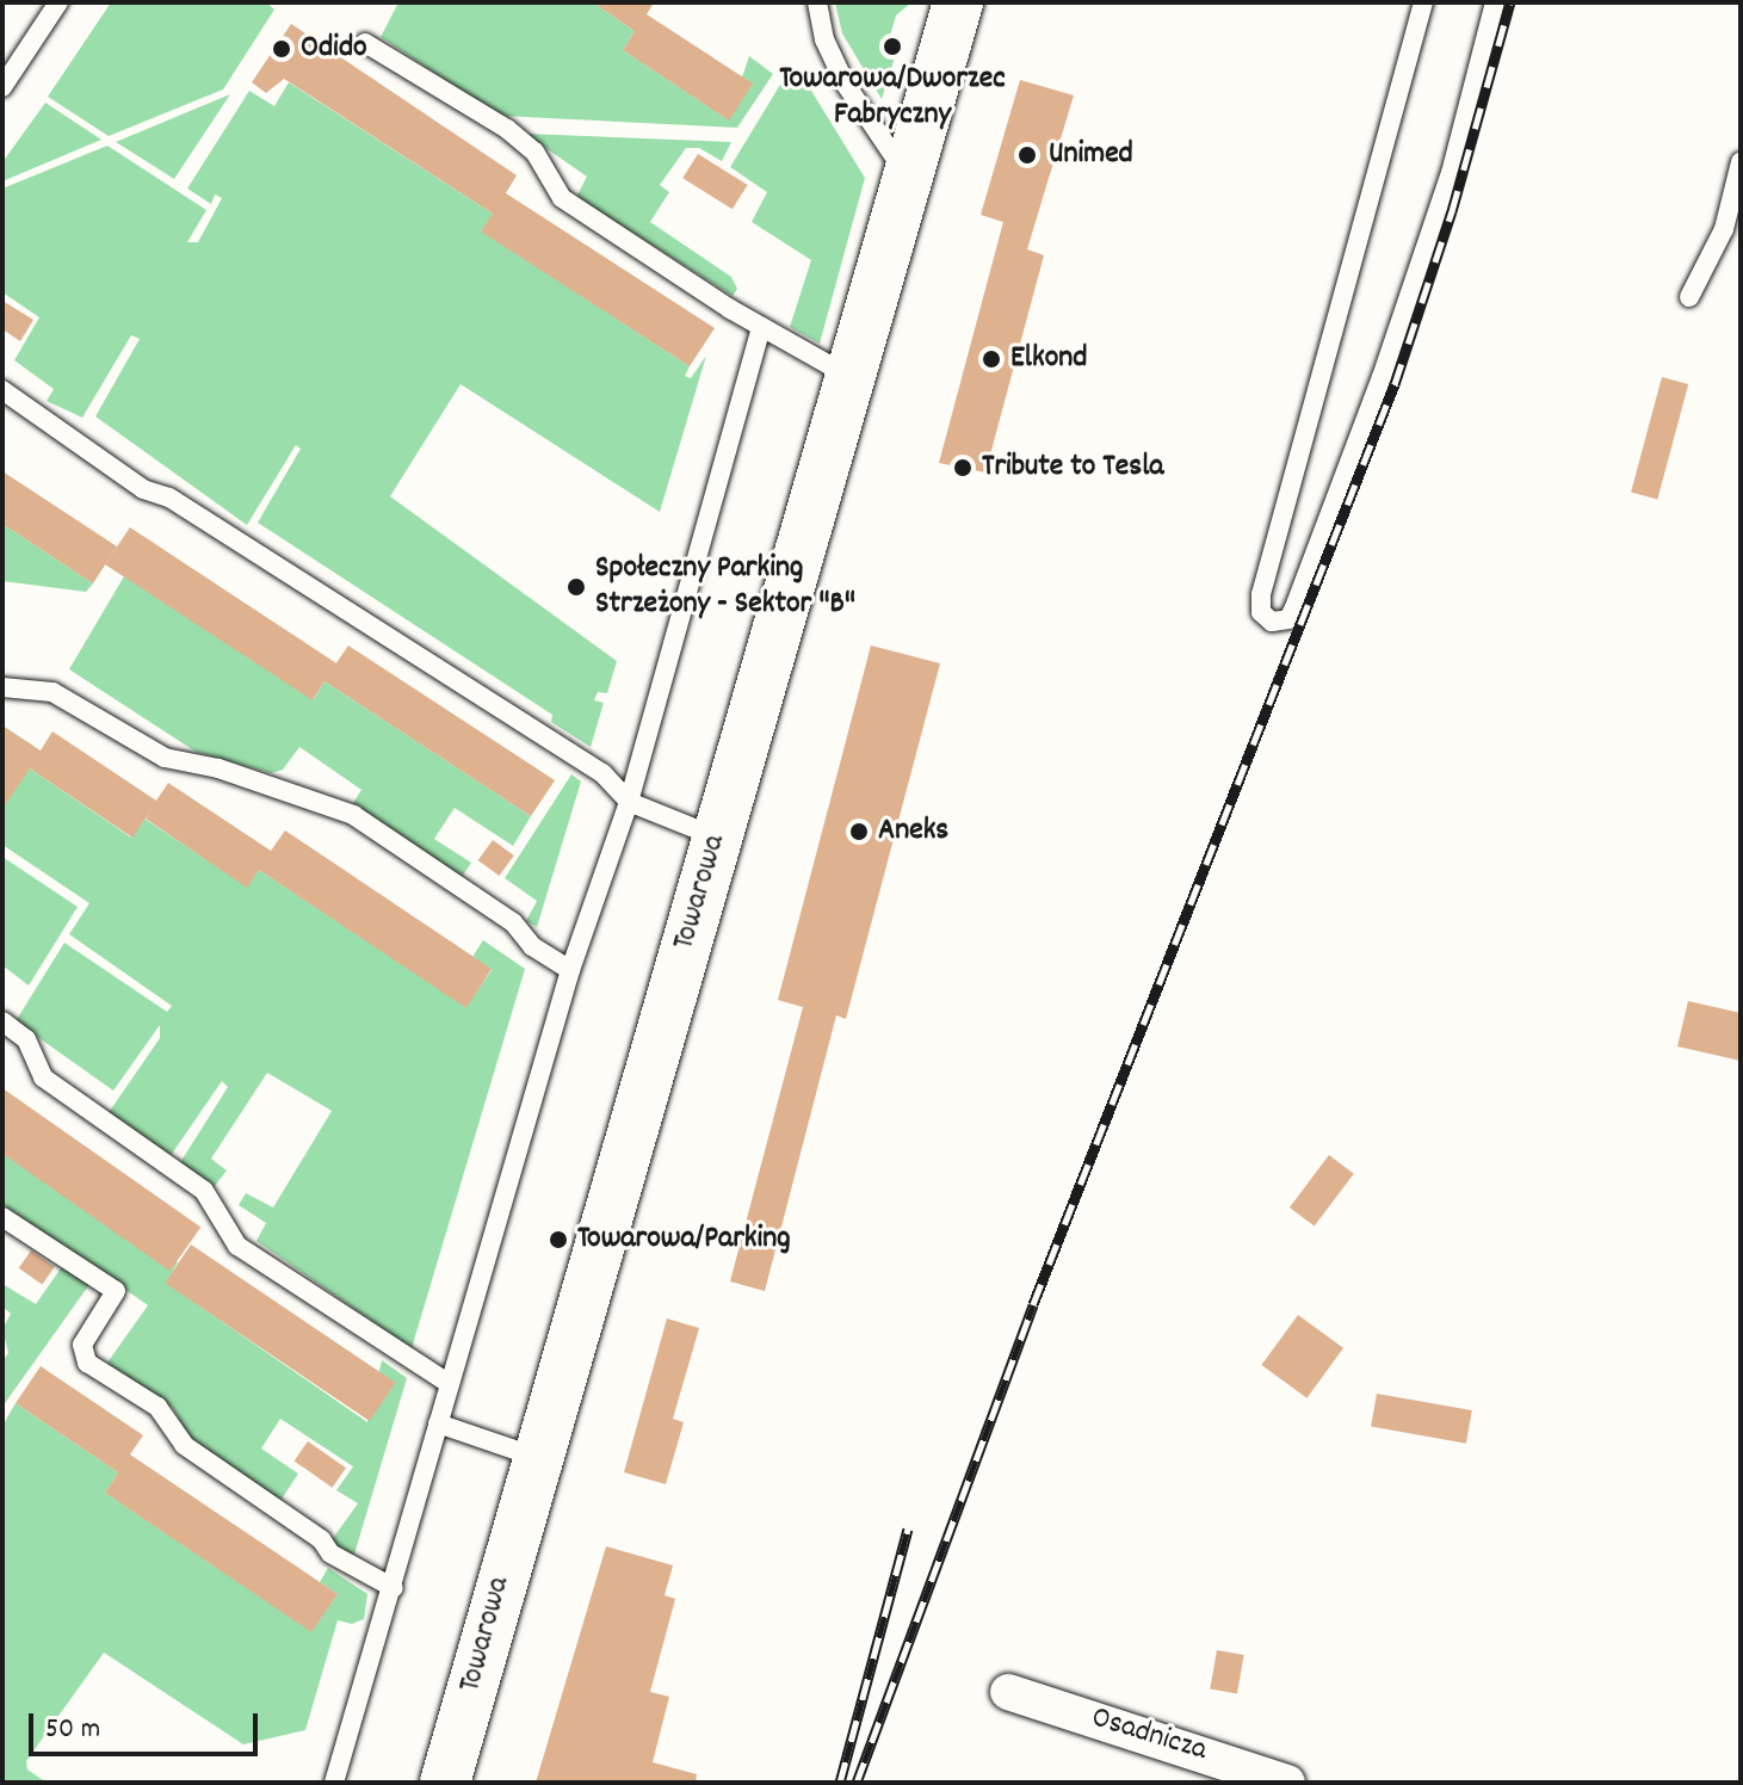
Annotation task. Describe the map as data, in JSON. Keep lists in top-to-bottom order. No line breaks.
{"streets":{"main road":["Towarowa"],"street":["Osadnicza"]},"places":["Towarowa/Dworzec Fabryczny","Odido","Unimed","Elkond","Tribute to Tesla","Społeczny Parking Strzeżony - Sektor \"B\"","Aneks","Towarowa/Parking"],"scale_bar":"50 m"}
